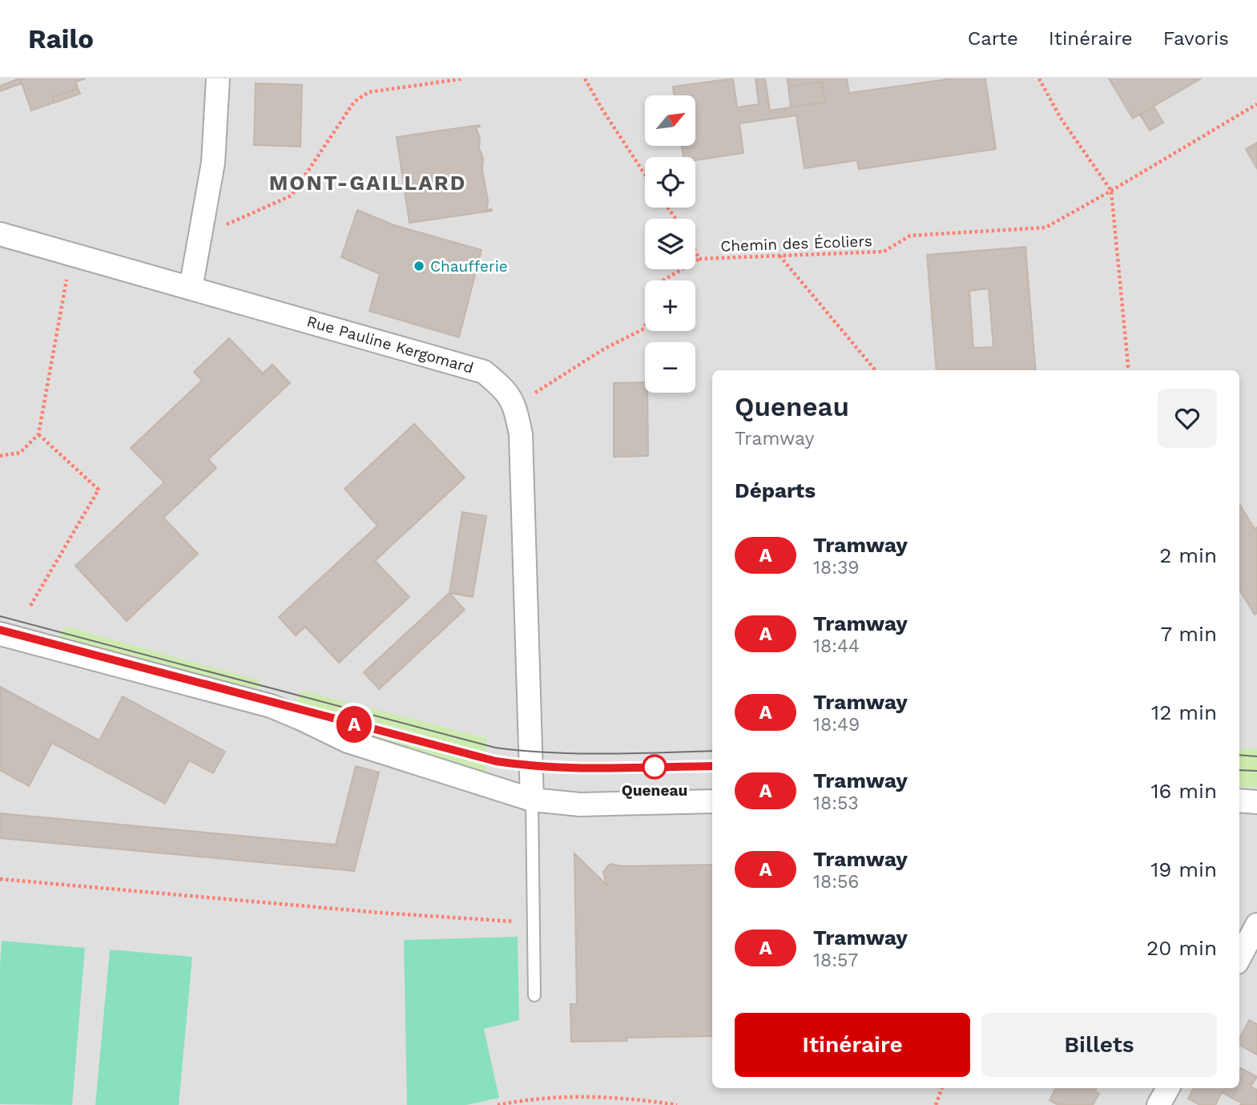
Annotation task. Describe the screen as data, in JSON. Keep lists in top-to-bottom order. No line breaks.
{"streets":{"street":["Rue Pauline Kergomard"],"path":["Chemin des Écoliers"]},"districts":["MONT-GAILLARD"],"places":["Chaufferie","Queneau"],"lines":["tram line A"],"north":"top right","page":{"header":"Railo","nav":["Carte","Itinéraire","Favoris"],"on_map":"A","map_buttons":["+","−"],"heading":[["Queneau","Tramway"],"Départs"],"list":[{"mark":"A","name":"Tramway","note":"18:39","value":"2 min"},{"mark":"A","name":"Tramway","note":"18:44","value":"7 min"},{"mark":"A","name":"Tramway","note":"18:49","value":"12 min"},{"mark":"A","name":"Tramway","note":"18:53","value":"16 min"},{"mark":"A","name":"Tramway","note":"18:56","value":"19 min"},{"mark":"A","name":"Tramway","note":"18:57","value":"20 min"}],"buttons":["Itinéraire","Billets"]}}
